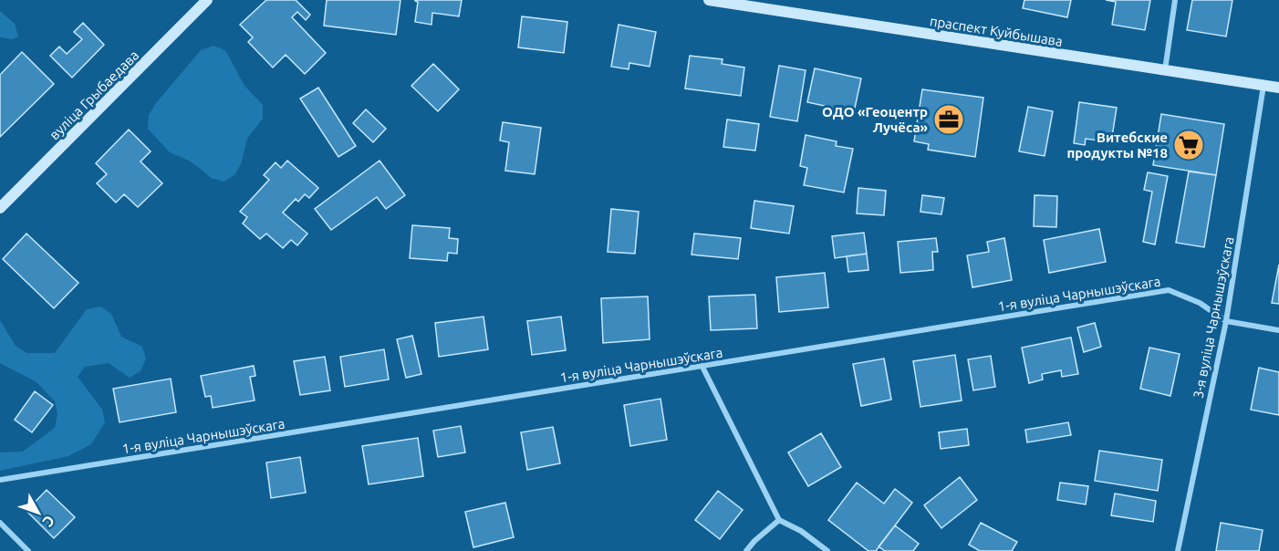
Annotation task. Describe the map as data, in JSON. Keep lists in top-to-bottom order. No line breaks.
{"streets":{"street":["праспект Куйбышава","вуліца Грыбаедава","1-я вуліца Чарнышэўскага","3-я вуліца Чарнышэўскага"]},"crossings":[["праспект Куйбышава","3-я вуліца Чарнышэўскага"],["1-я вуліца Чарнышэўскага","3-я вуліца Чарнышэўскага"]],"places":{"office":["ОДО «Геоцентр Лучёса»"],"supermarket":["Витебские продукты №18"]},"north":"bottom right"}
